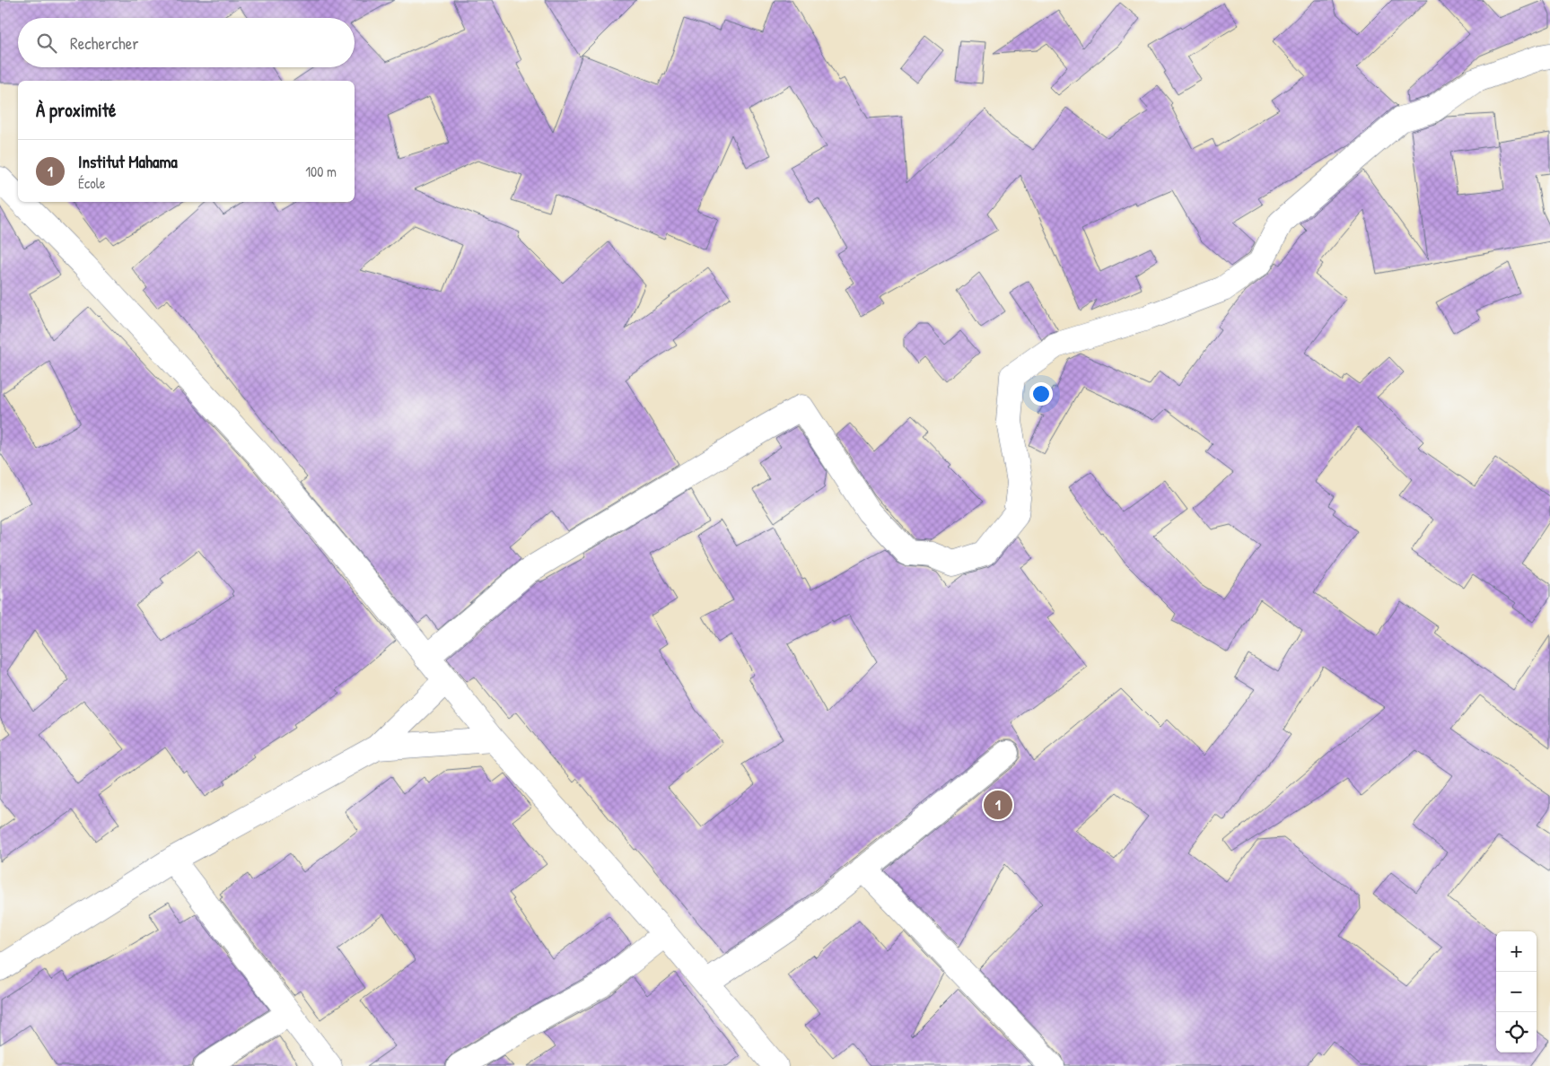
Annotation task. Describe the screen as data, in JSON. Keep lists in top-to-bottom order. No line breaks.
{"page":{"search":"Rechercher","heading":"À proximité","list":[{"mark":"1","name":"Institut Mahama","note":"École","value":"100 m"}],"pins":"1","map_buttons":["+","−"]}}
